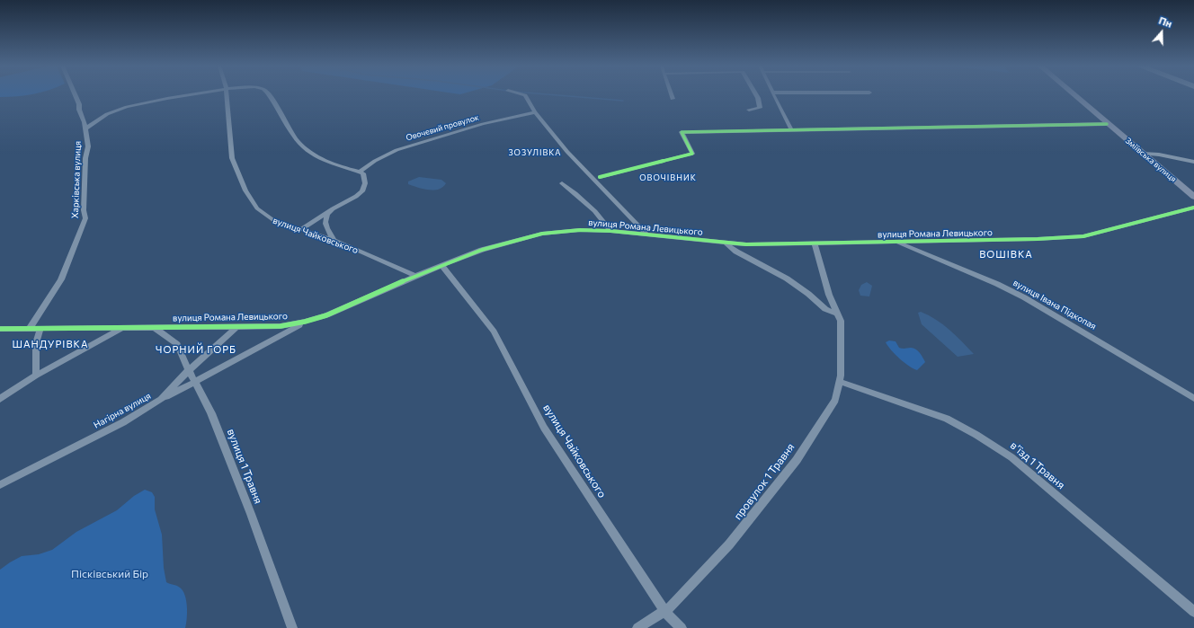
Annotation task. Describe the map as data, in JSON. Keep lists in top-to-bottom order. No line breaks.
{"streets":{"main road":["Зміївська вулиця"],"street":["Овочевий провулок","Харківська вулиця","вулиця Романа Левицького","вулиця Чайковського","вулиця Івана Підкопая","Нагірна вулиця","в’їзд 1 Травня","вулиця 1 Травня","провулок 1 Травня"]},"crossings":[["Харківська вулиця","вулиця Романа Левицького"],["вулиця Романа Левицького","вулиця Чайковського"],["вулиця Романа Левицького","вулиця Івана Підкопая"],["вулиця Романа Левицького","Нагірна вулиця"],["вулиця Романа Левицького","вулиця 1 Травня"],["вулиця Романа Левицького","провулок 1 Травня"],["вулиця Чайковського","провулок 1 Травня"],["Нагірна вулиця","вулиця 1 Травня"],["в’їзд 1 Травня","провулок 1 Травня"]],"districts":["ЗОЗУЛІВКА","ОВОЧІВНИК","ВОШІВКА","ШАНДУРІВКА","ЧОРНИЙ ГОРБ"],"parks":["Пісківський Бір"],"north":"top"}
